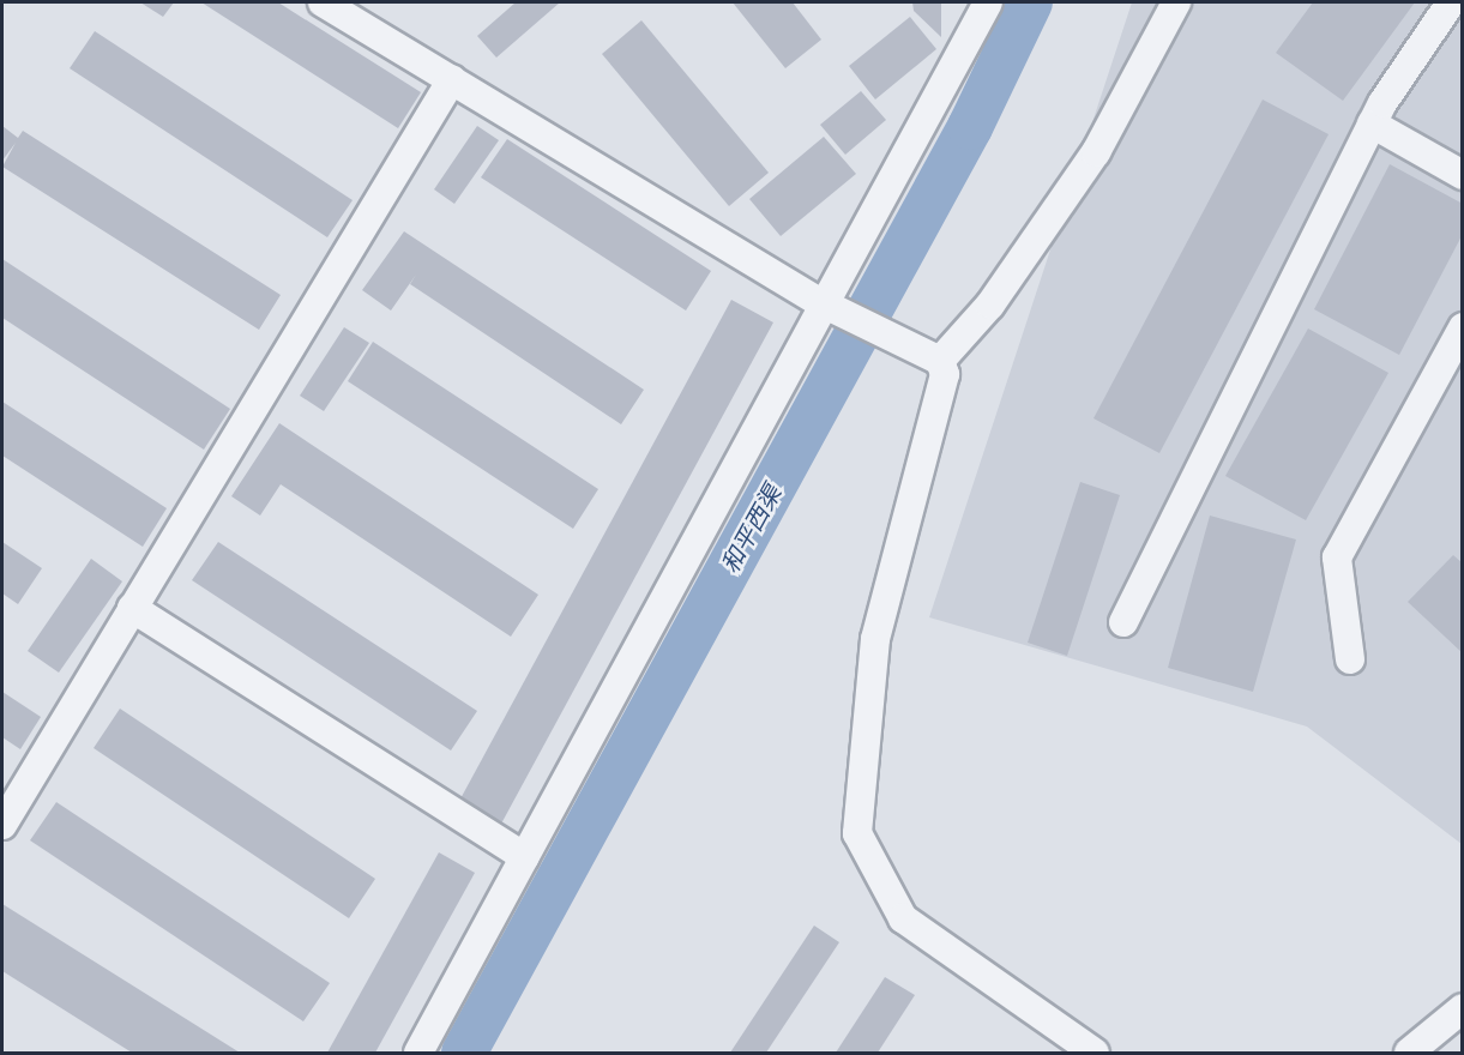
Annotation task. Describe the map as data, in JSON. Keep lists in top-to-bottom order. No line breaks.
{"water":["和平西渠"]}
